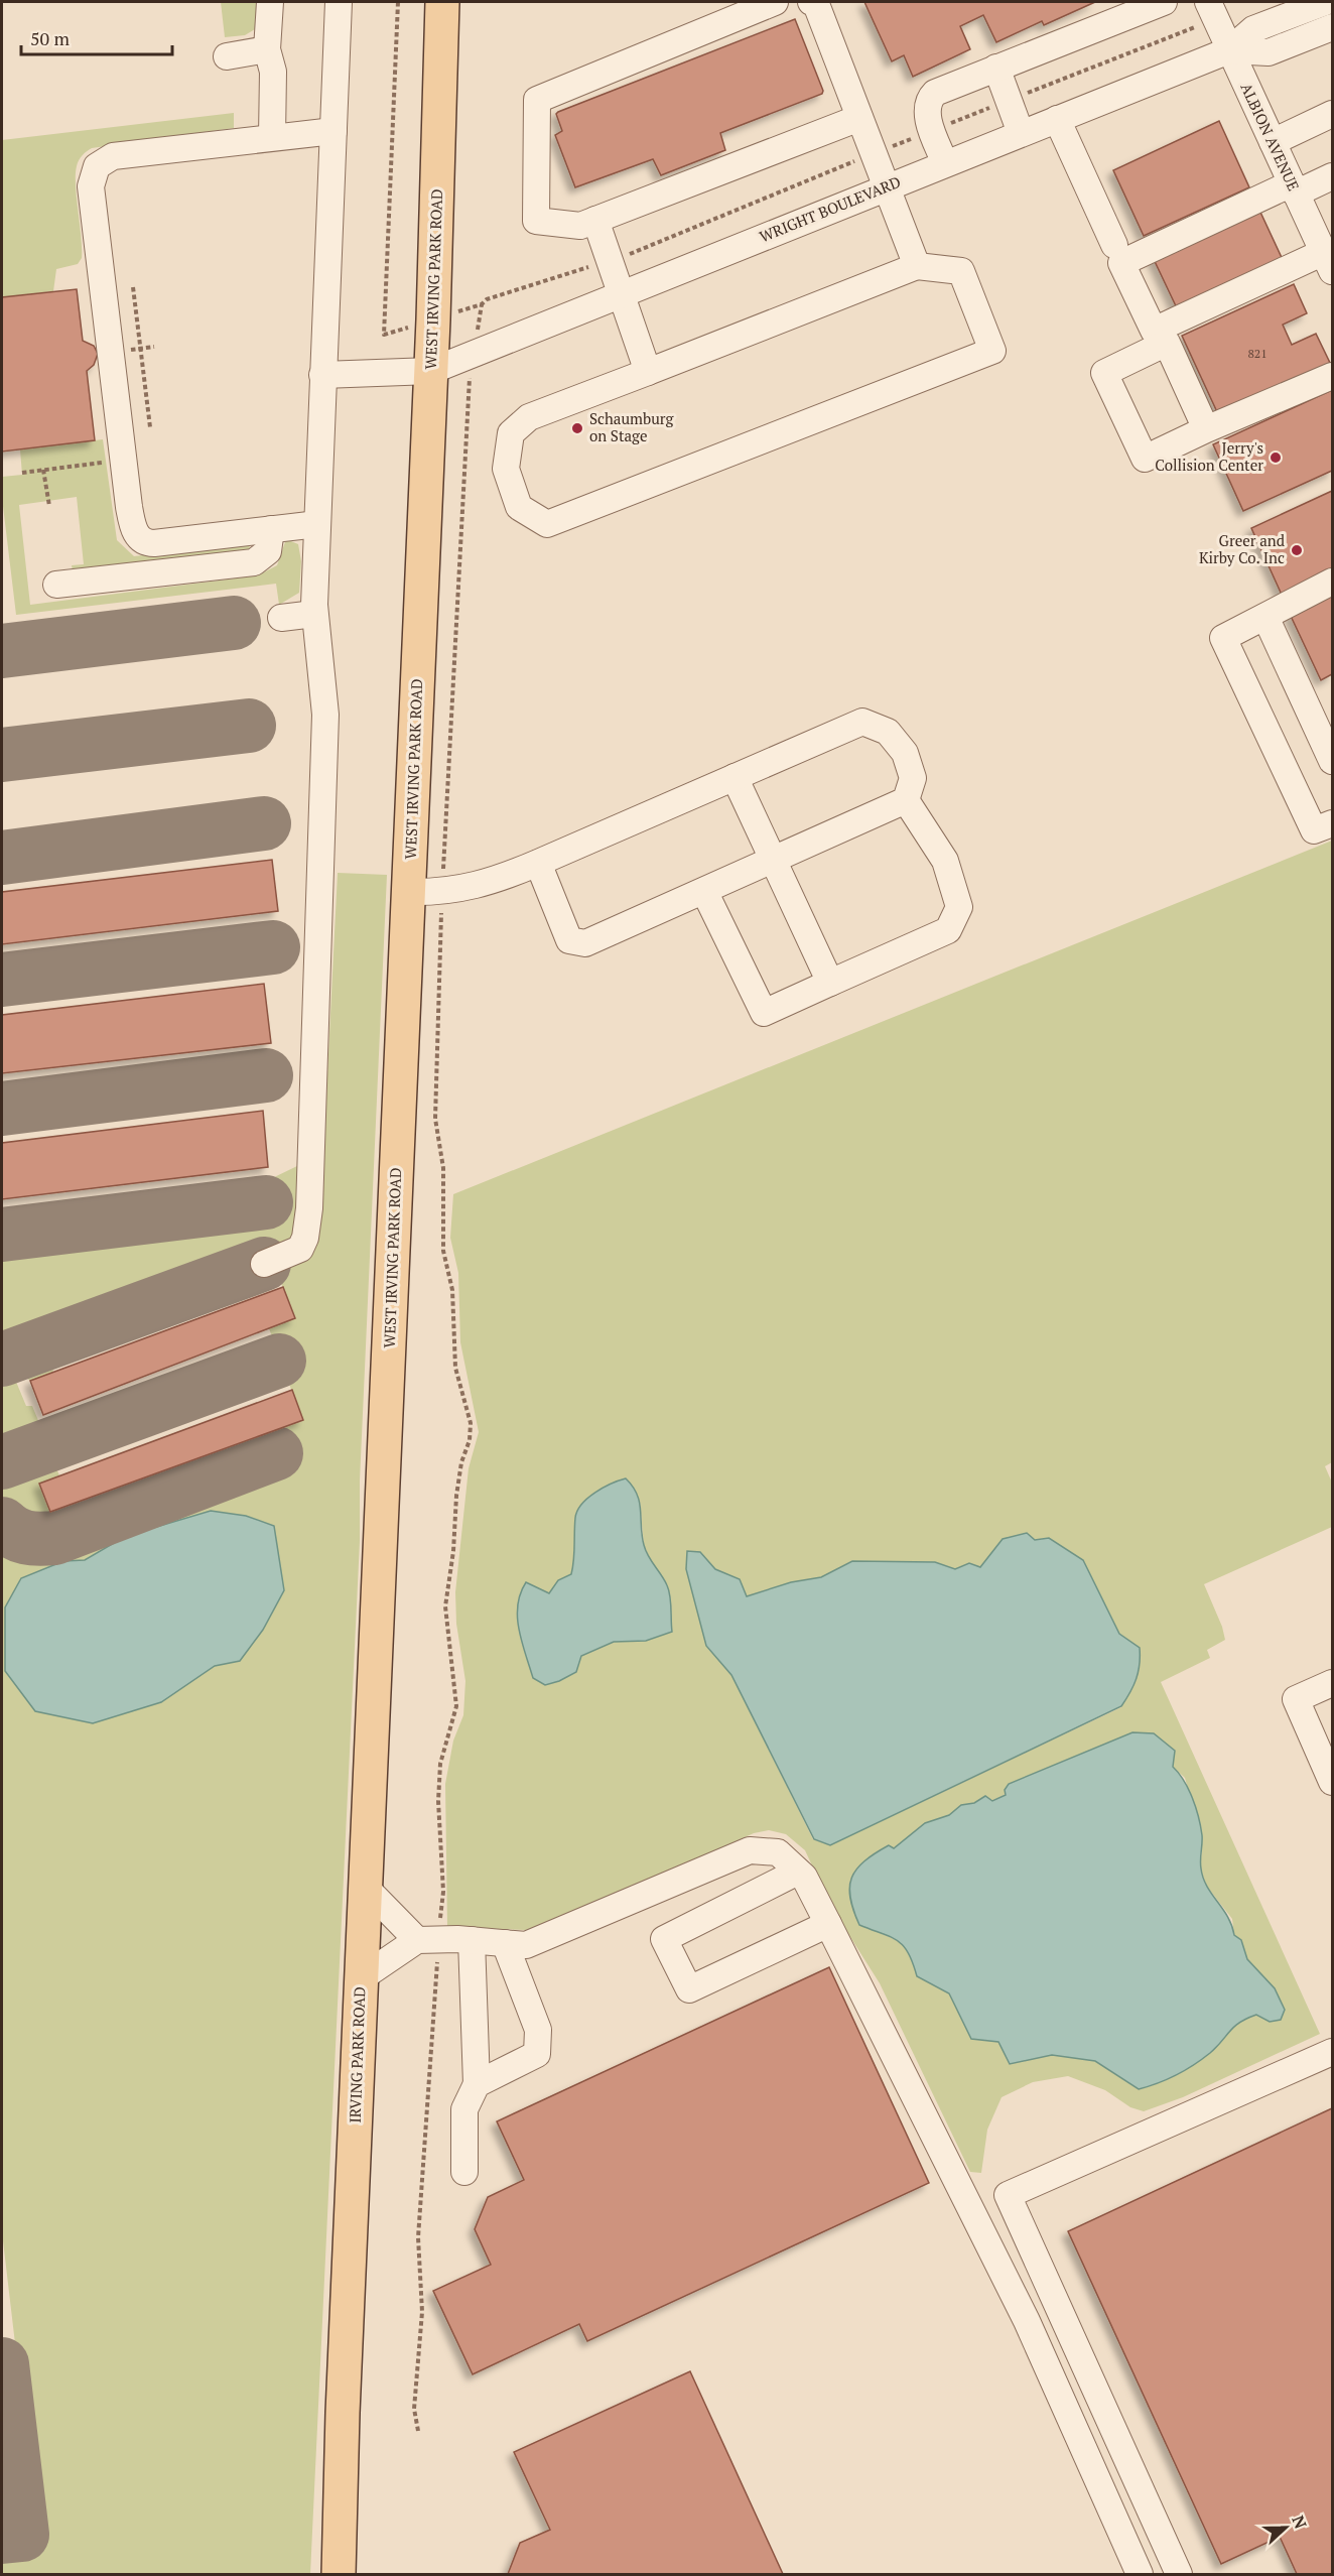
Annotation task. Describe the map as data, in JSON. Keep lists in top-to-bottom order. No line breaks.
{"streets":{"main road":["WEST IRVING PARK ROAD","IRVING PARK ROAD"],"street":["ALBION AVENUE","WRIGHT BOULEVARD"]},"crossings":[["ALBION AVENUE","WRIGHT BOULEVARD"],["WRIGHT BOULEVARD","WEST IRVING PARK ROAD"],["WEST IRVING PARK ROAD","IRVING PARK ROAD"]],"places":["Schaumburg on Stage","Jerry's Collision Center","Greer and Kirby Co. Inc"],"house_numbers":["821"],"scale_bar":"50 m","north":"right"}
